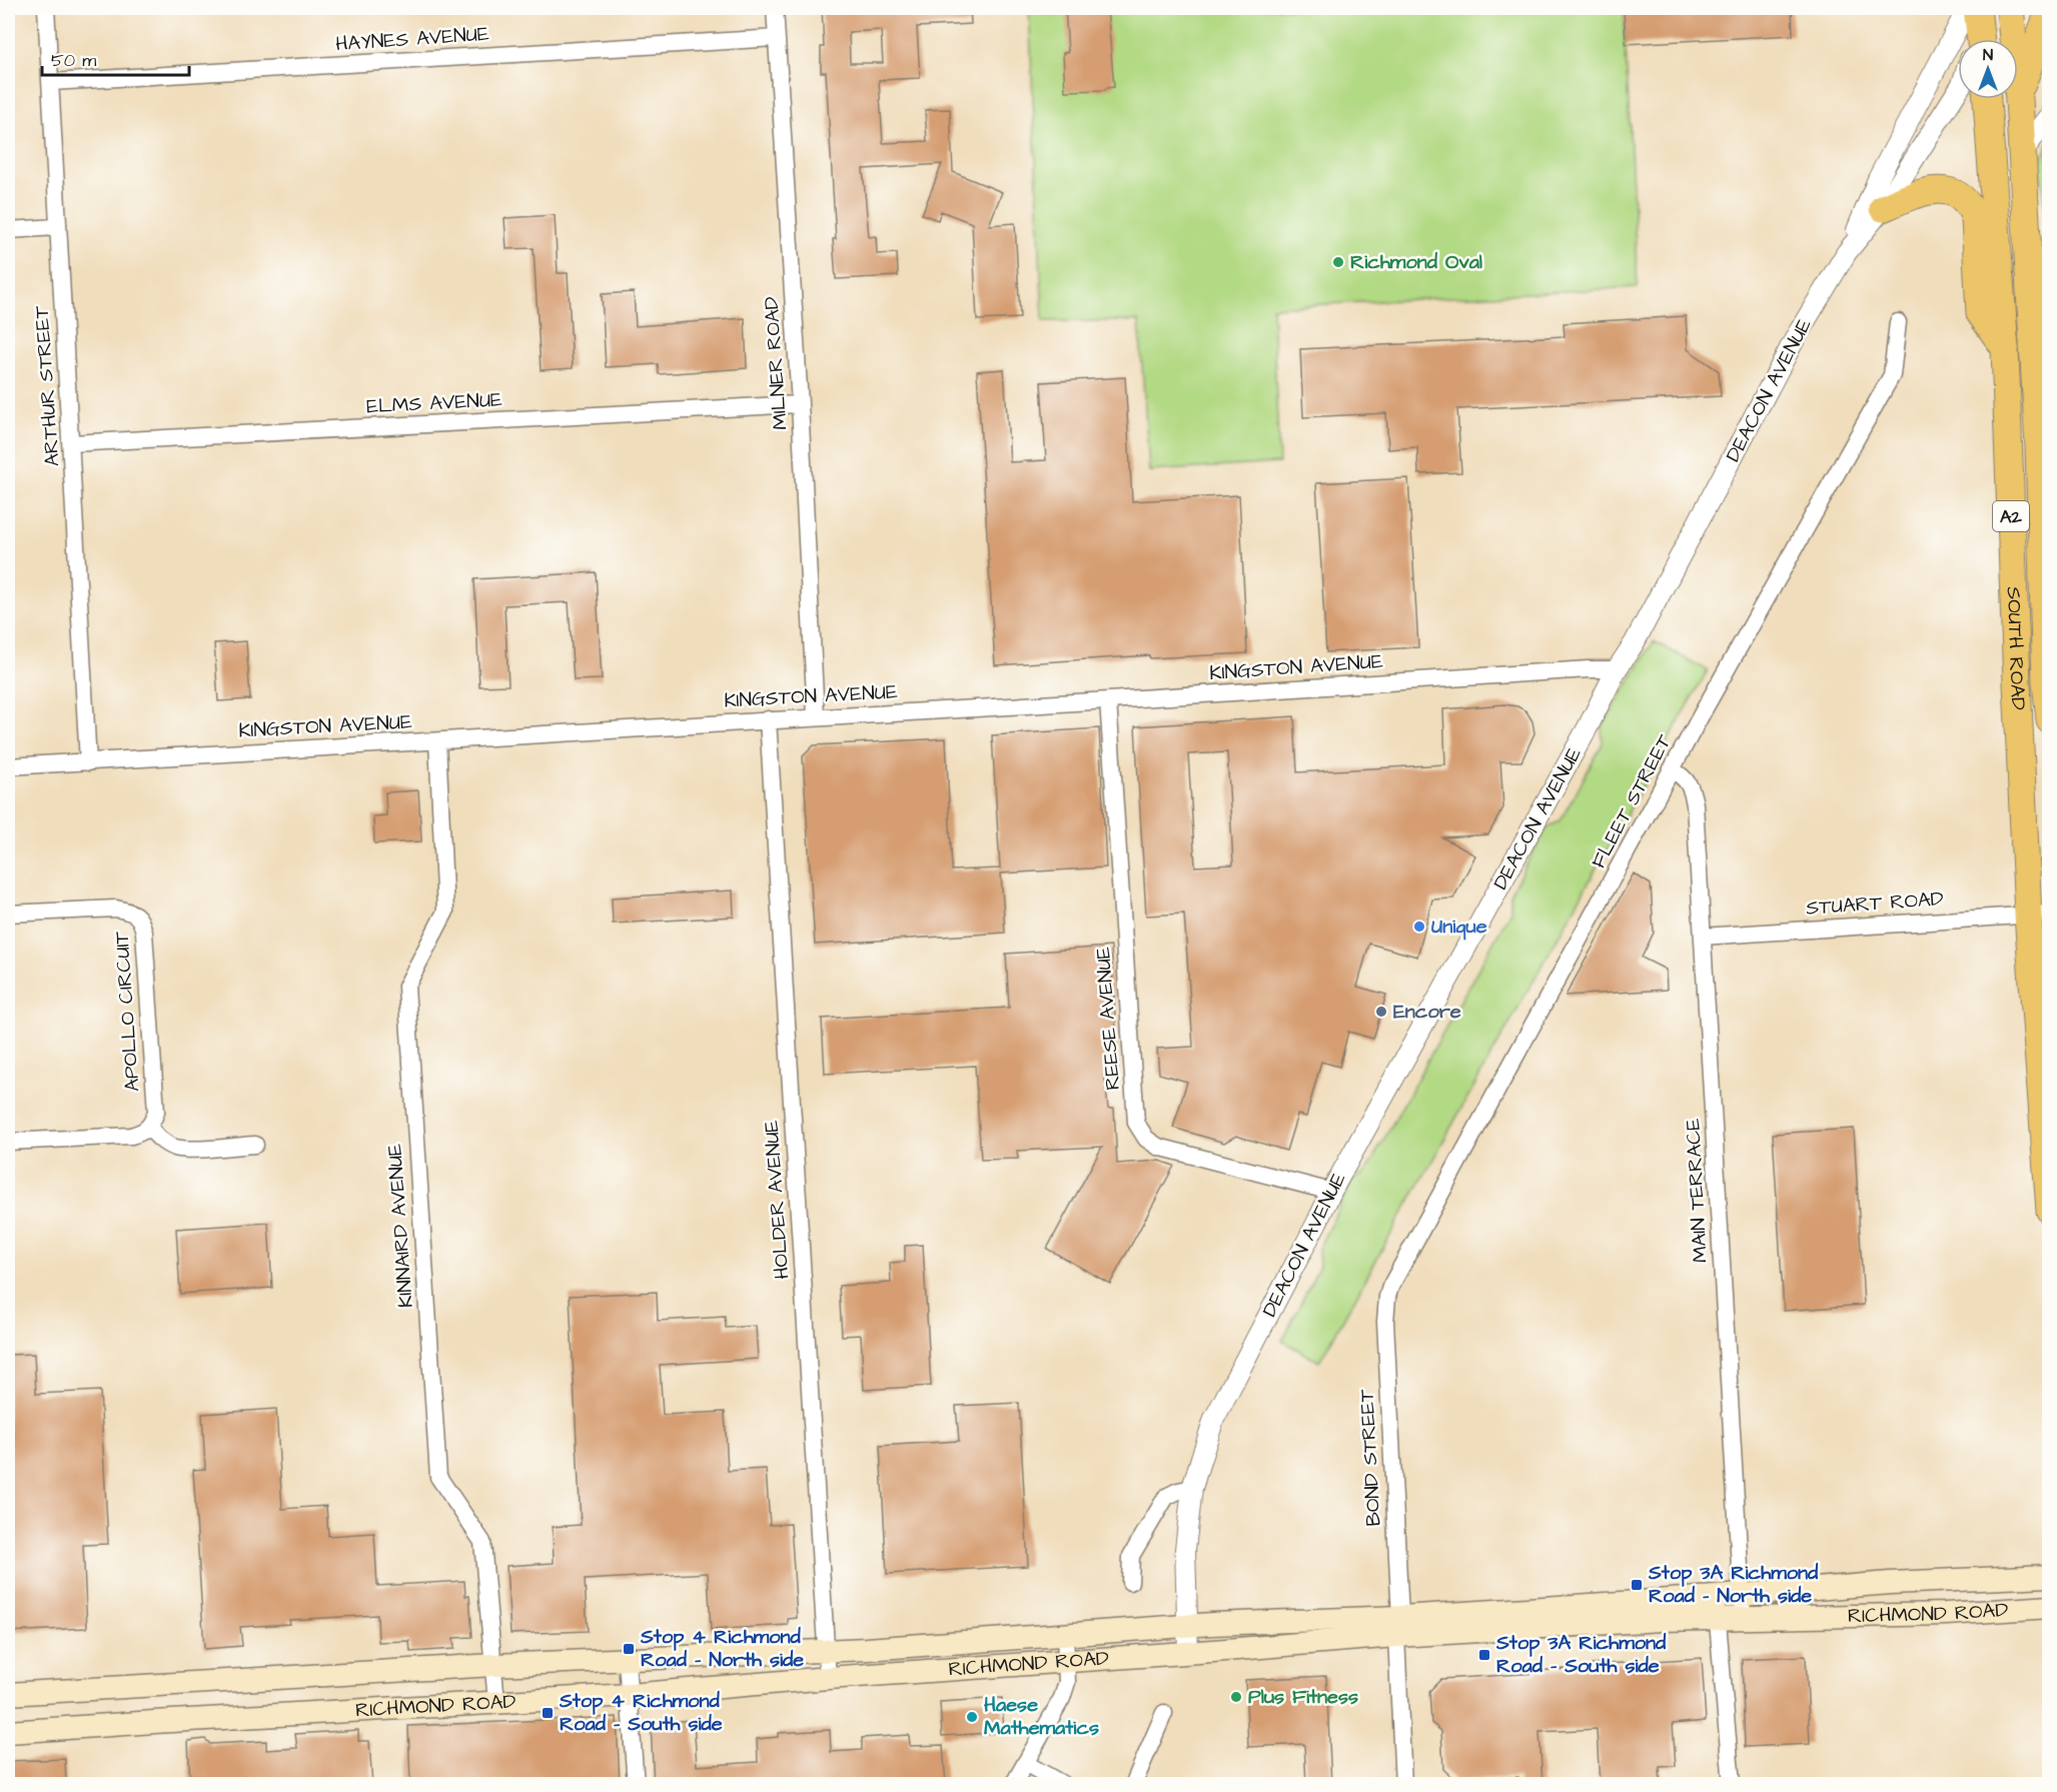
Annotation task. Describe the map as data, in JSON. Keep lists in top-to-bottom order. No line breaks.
{"streets":{"highway":["A2","SOUTH ROAD"],"main road":["RICHMOND ROAD"],"street":["HAYNES AVENUE","MILNER ROAD","ARTHUR STREET","DEACON AVENUE","ELMS AVENUE","KINGSTON AVENUE","FLEET STREET","STUART ROAD","APOLLO CIRCUIT","REESE AVENUE","MAIN TERRACE","HOLDER AVENUE","KINNAIRD AVENUE","BOND STREET"]},"crossings":[["HAYNES AVENUE","MILNER ROAD"],["HAYNES AVENUE","ARTHUR STREET"],["MILNER ROAD","ELMS AVENUE"],["MILNER ROAD","KINGSTON AVENUE"],["ARTHUR STREET","ELMS AVENUE"],["ARTHUR STREET","KINGSTON AVENUE"],["DEACON AVENUE","KINGSTON AVENUE"],["DEACON AVENUE","REESE AVENUE"],["DEACON AVENUE","RICHMOND ROAD"],["SOUTH ROAD","STUART ROAD"],["KINGSTON AVENUE","REESE AVENUE"],["KINGSTON AVENUE","HOLDER AVENUE"],["KINGSTON AVENUE","KINNAIRD AVENUE"],["FLEET STREET","MAIN TERRACE"],["FLEET STREET","BOND STREET"],["STUART ROAD","MAIN TERRACE"],["MAIN TERRACE","RICHMOND ROAD"],["HOLDER AVENUE","RICHMOND ROAD"],["KINNAIRD AVENUE","RICHMOND ROAD"],["BOND STREET","RICHMOND ROAD"]],"places":{"other":["Richmond Oval","Unique","Encore","Plus Fitness","Haese Mathematics"],"transit":["Stop 3A Richmond Road - North side","Stop 4 Richmond Road - North side","Stop 3A Richmond Road - South side","Stop 4 Richmond Road - South side"]},"scale_bar":"50 m","north":"top"}
